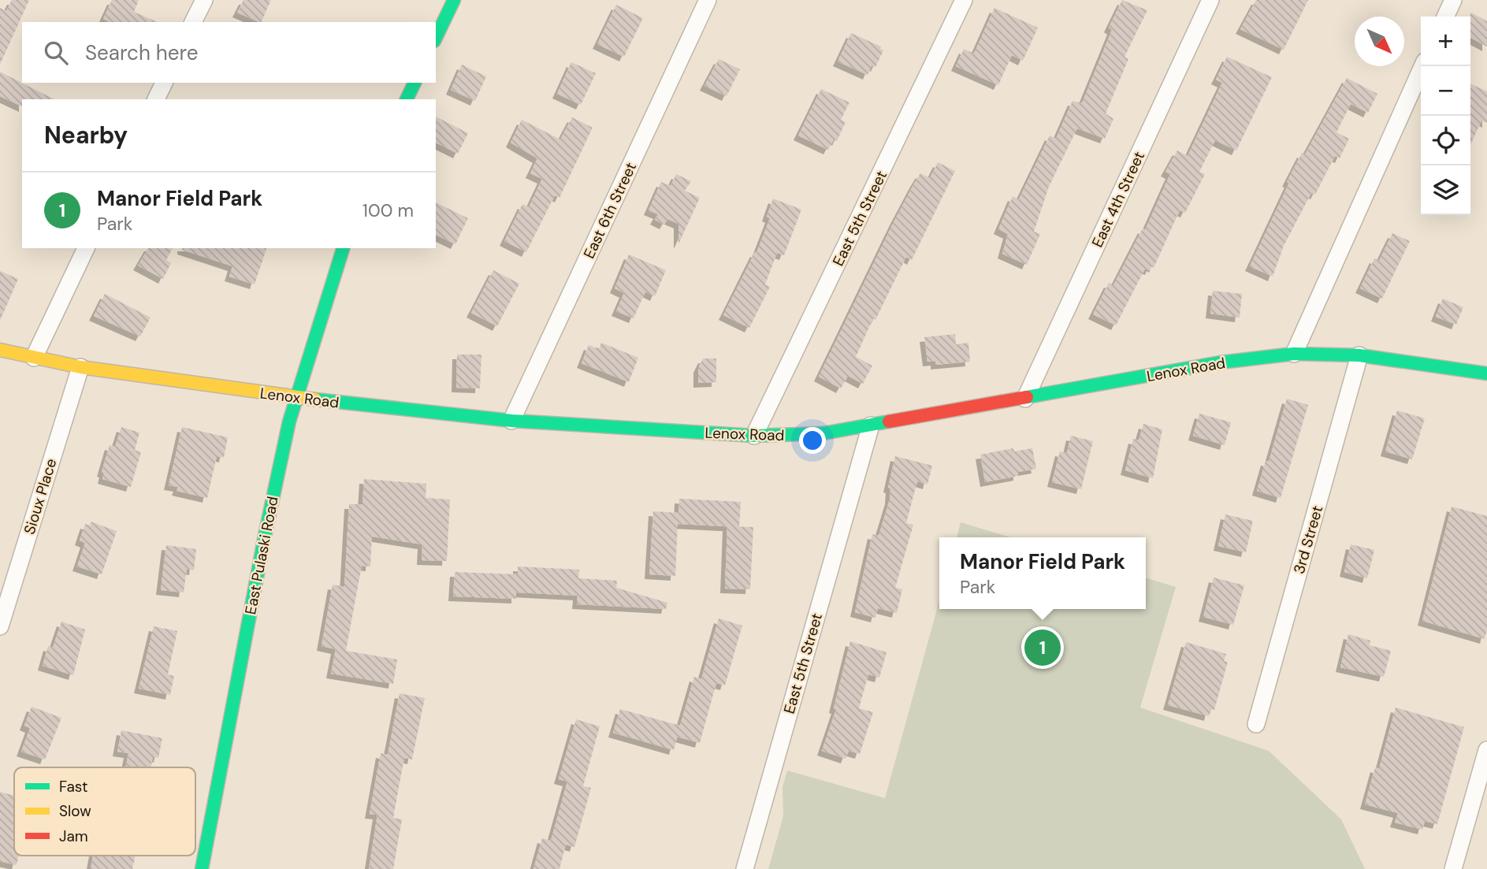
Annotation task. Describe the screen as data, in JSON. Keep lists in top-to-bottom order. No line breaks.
{"streets":{"street":["East 4th Street","East 6th Street","East 5th Street","Lenox Road","Sioux Place","3rd Street","East Pulaski Road"]},"crossings":[["East 4th Street","Lenox Road"],["East 6th Street","Lenox Road"],["East 5th Street","Lenox Road"],["Lenox Road","Sioux Place"],["Lenox Road","3rd Street"],["Lenox Road","East Pulaski Road"]],"legend":["Fast","Slow","Jam"],"north":"bottom right","page":{"map_buttons":["+","−"],"search":"Search here","heading":"Nearby","list":[{"mark":"1","name":"Manor Field Park","note":"Park","value":"100 m"}],"popup":["Manor Field Park","Park"],"pins":"1"}}
